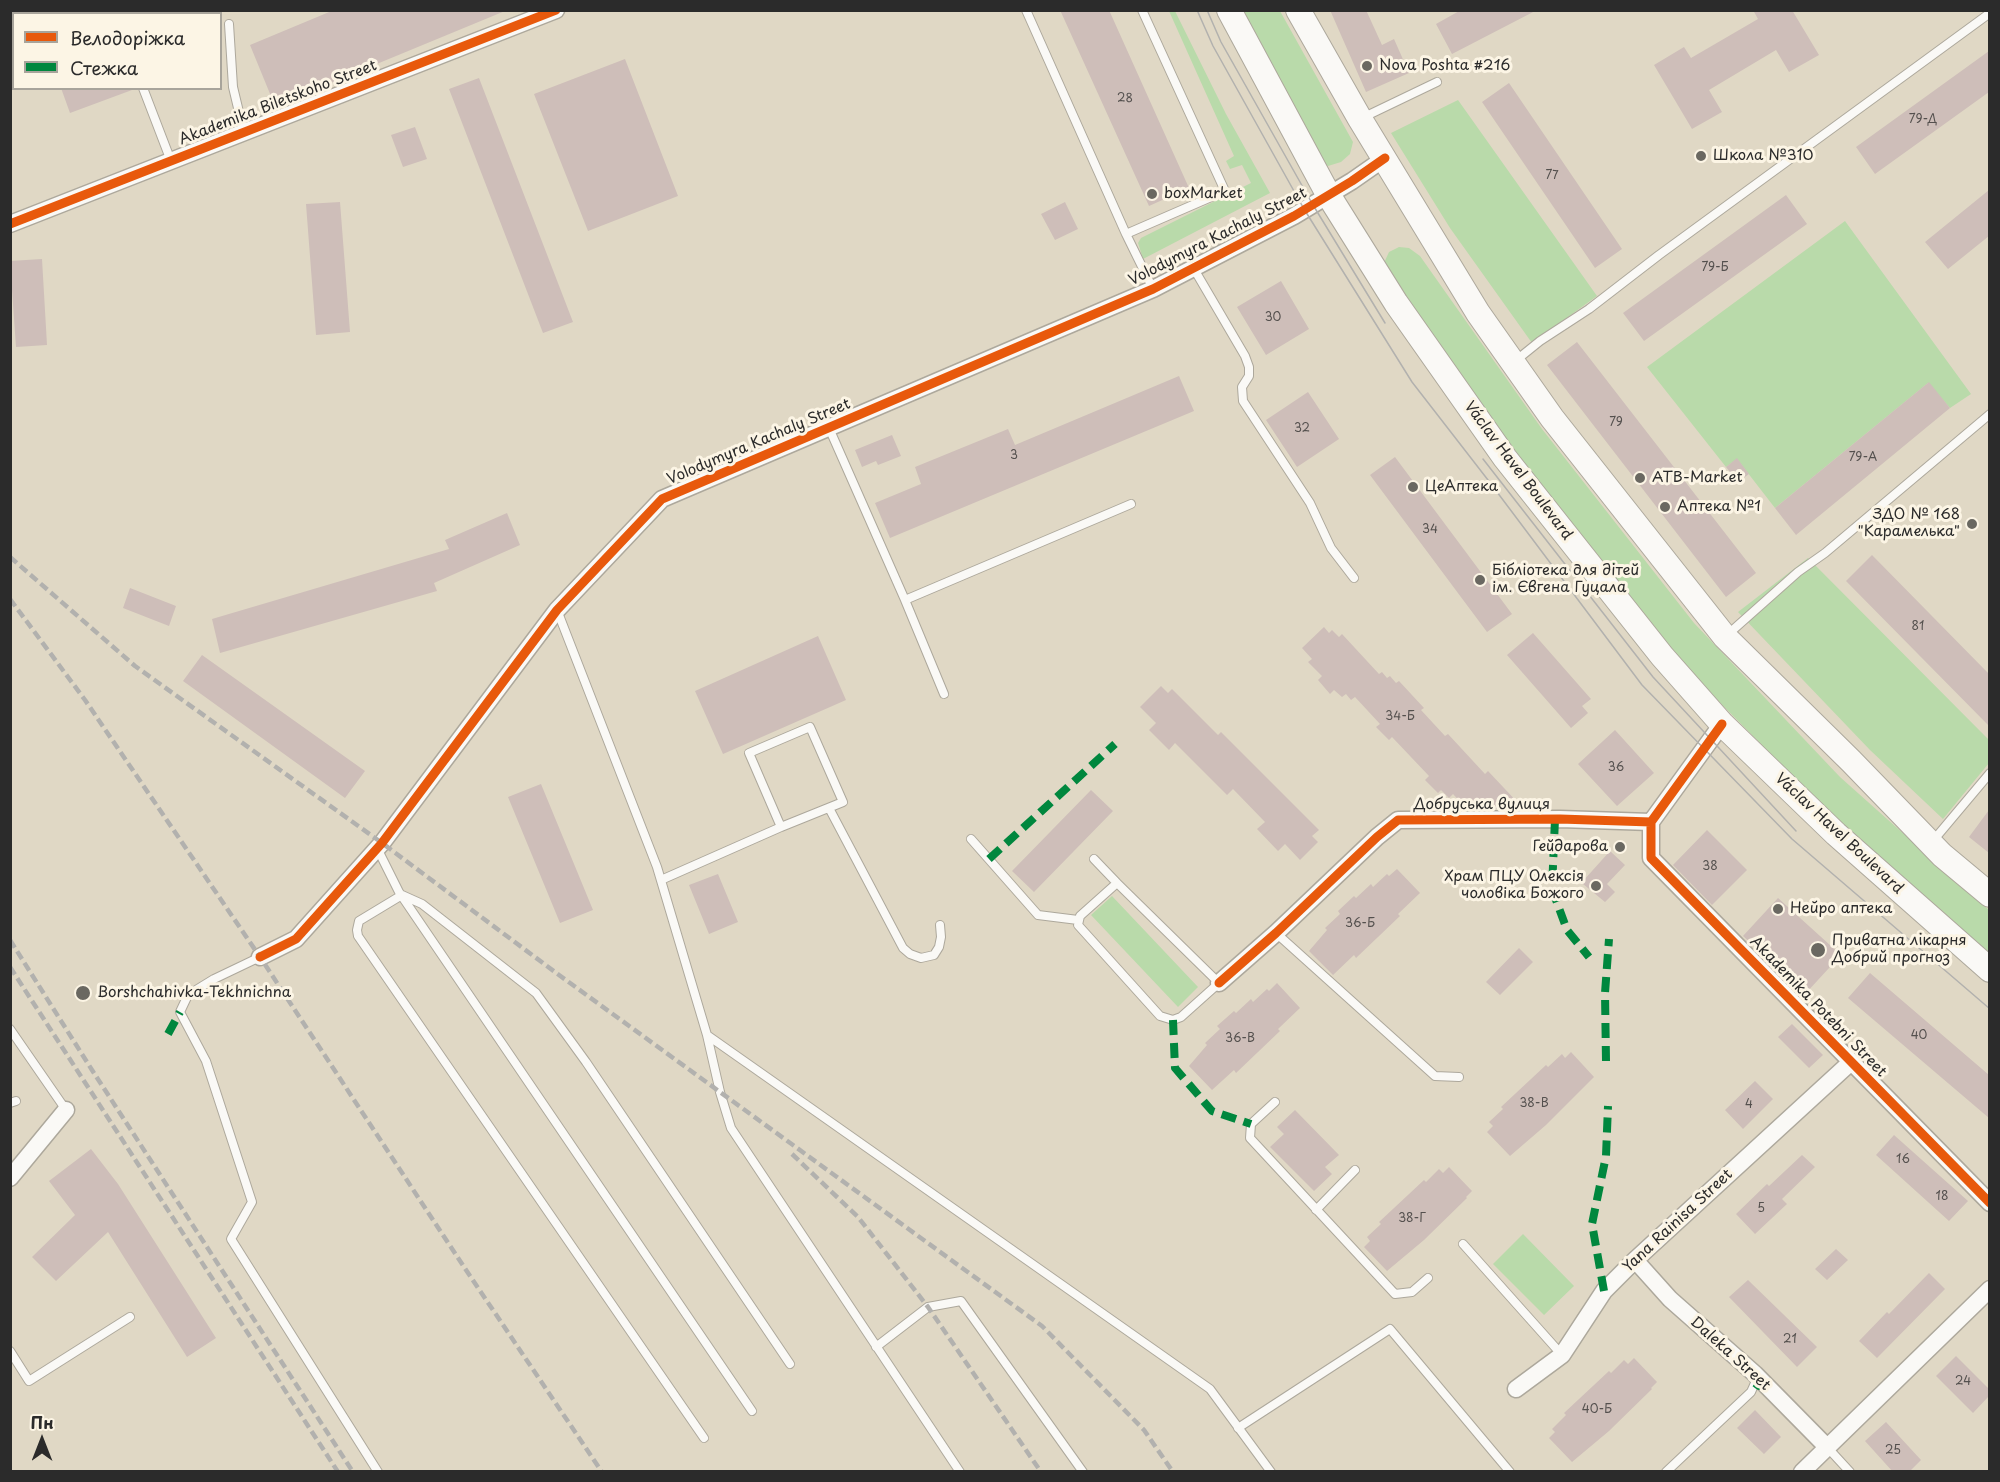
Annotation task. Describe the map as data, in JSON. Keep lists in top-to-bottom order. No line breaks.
{"streets":{"main road":["Václav Havel Boulevard"],"street":["Akademika Biletskoho Street","Volodymyra Kachaly Street","Добруська вулиця","Akademika Potebni Street","Yana Rainisa Street","Daleka Street"]},"crossings":[["Volodymyra Kachaly Street","Václav Havel Boulevard"],["Добруська вулиця","Akademika Potebni Street"],["Akademika Potebni Street","Yana Rainisa Street"],["Yana Rainisa Street","Daleka Street"]],"places":["Nova Poshta #216","Школа №310","boxMarket","ATB-Market","ЦеАптека","Аптека №1","ЗДО № 168 \"Карамелька\"","Бібліотека для дітей ім. Євгена Гуцала","Гейдарова","Храм ПЦУ Олексія чоловіка Божого","Нейро аптека","Приватна лікарня Добрий прогноз","Borshchahivka-Tekhnichna"],"house_numbers":["28","79-Д","77","79-Б","30","79","32","3","79-А","34","81","34-Б","36","38","36-Б","40","36-В","38-В","4","16","18","5","38-Г","21","24","40-Б","25"],"legend":["Велодоріжка","Стежка"],"north":"top"}
